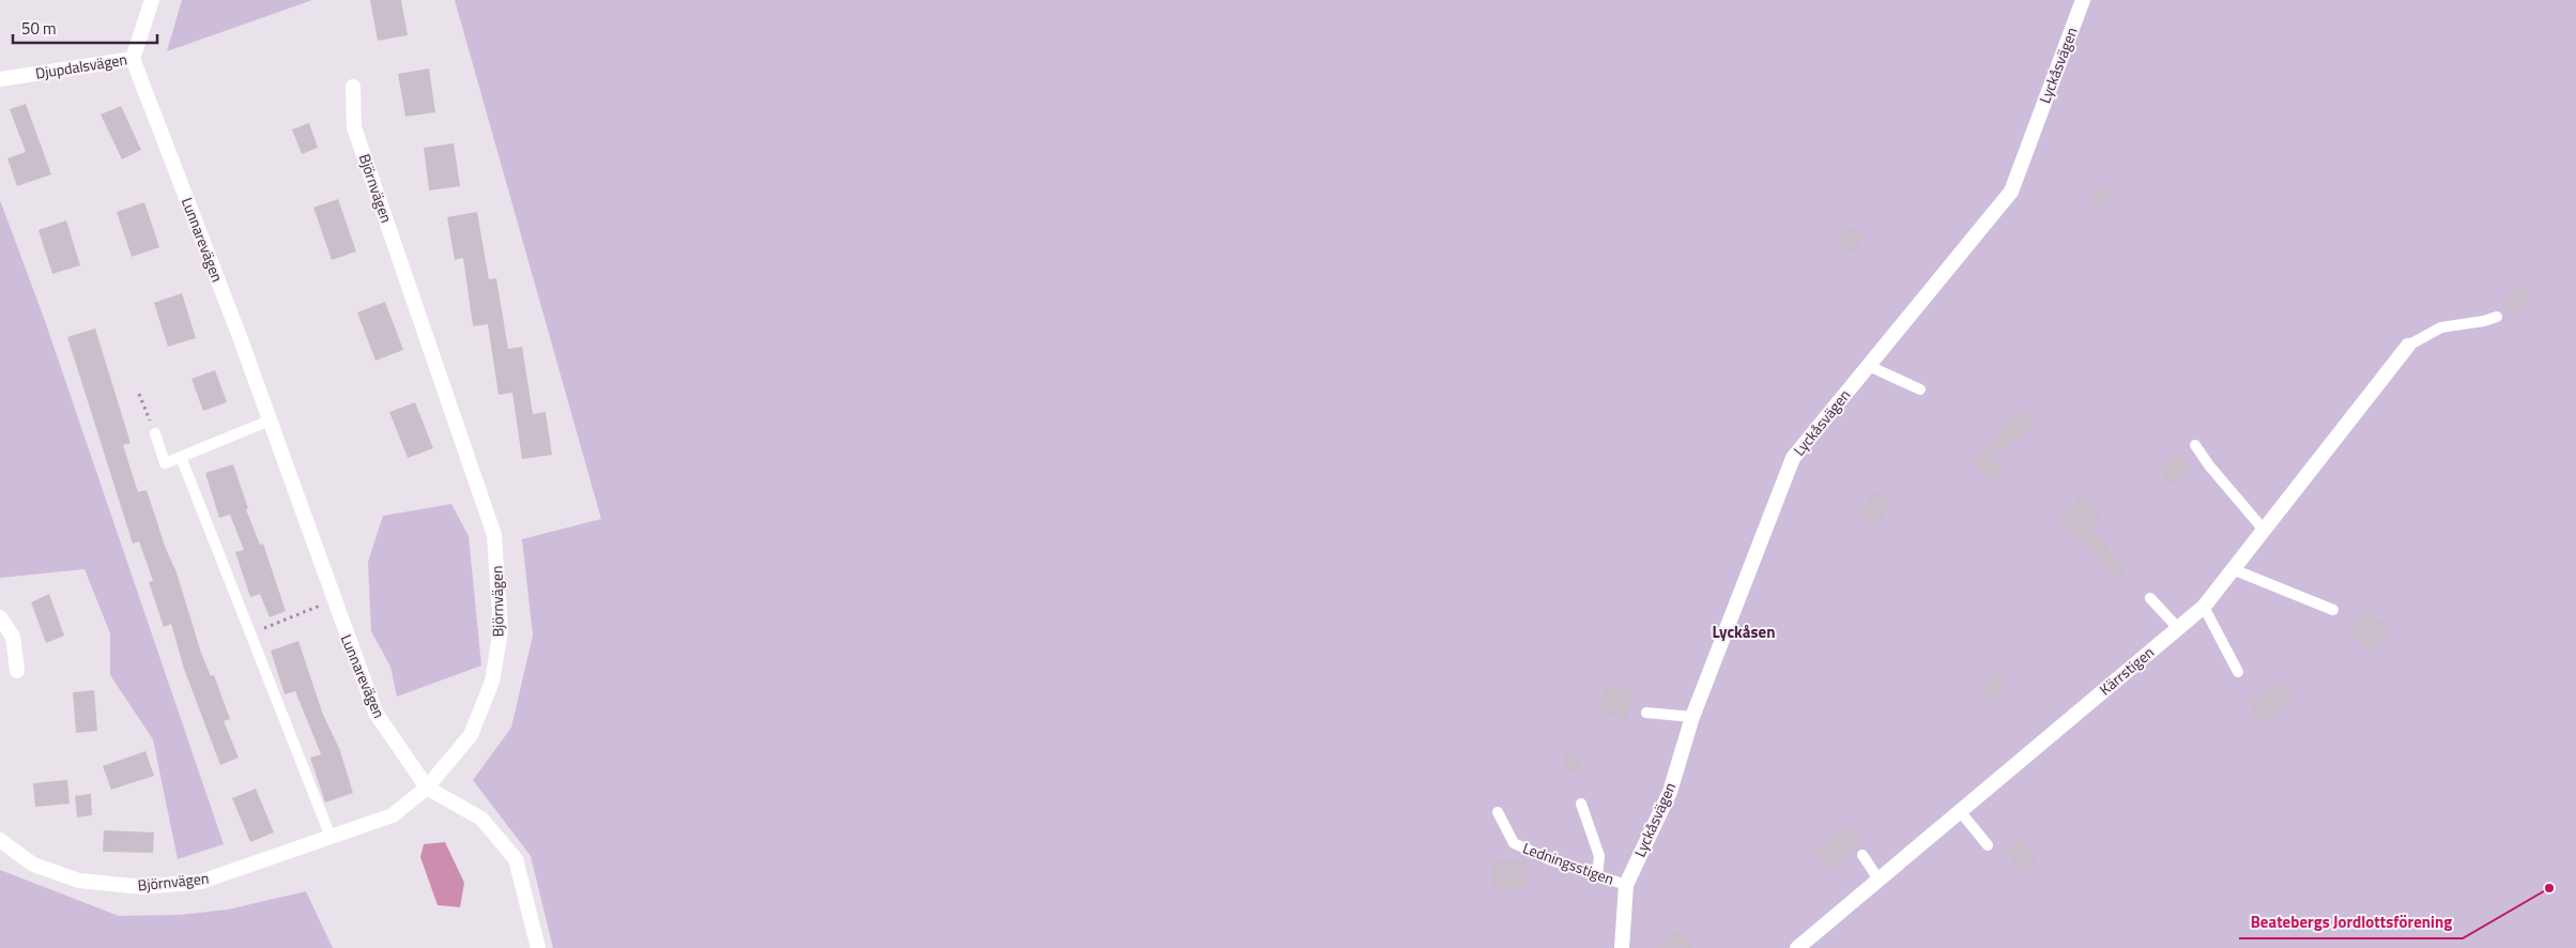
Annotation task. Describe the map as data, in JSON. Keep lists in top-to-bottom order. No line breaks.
{"streets":{"street":["Lyckåsvägen","Djupdalsvägen","Björnvägen","Lunnarevägen","Kärrstigen"],"lane":["Ledningsstigen"]},"crossings":[["Lyckåsvägen","Ledningsstigen"],["Djupdalsvägen","Lunnarevägen"],["Björnvägen","Lunnarevägen"]],"districts":["Lyckåsen"],"places":["Beatebergs Jordlottsförening"],"scale_bar":"50 m"}
